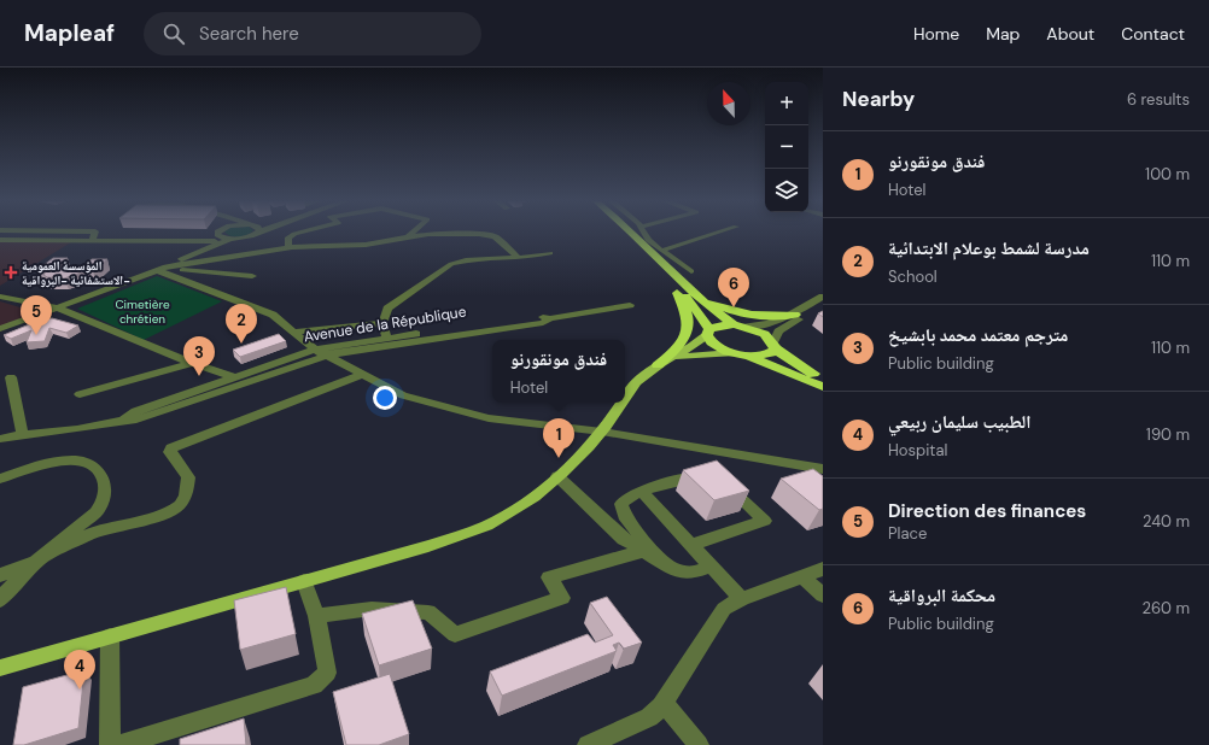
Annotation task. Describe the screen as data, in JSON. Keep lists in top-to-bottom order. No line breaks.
{"streets":{"street":["Avenue de la République"]},"parks":["Cimetière chrétien"],"places":{"health":["المؤسسة العمومية الاستشفائية -البرواقية-"]},"north":"top","page":{"header":"Mapleaf","search":"Search here","nav":["Home","Map","About","Contact"],"heading":["Nearby","6 results"],"map_buttons":["+","−"],"list":[{"mark":"1","name":"فندق مونقورنو","note":"Hotel","value":"100 m"},{"mark":"2","name":"مدرسة لشمط بوعلام الابتدائية","note":"School","value":"110 m"},{"mark":"3","name":"مترجم معتمد محمد بابشيخ","note":"Public building","value":"110 m"},{"mark":"4","name":"الطبيب سليمان ربيعي","note":"Hospital","value":"190 m"},{"mark":"5","name":"Direction des finances","note":"Place","value":"240 m"},{"mark":"6","name":"محكمة البرواقية","note":"Public building","value":"260 m"}],"pins":["6","5","2","3","1","4"],"popup":["فندق مونقورنو","Hotel"]}}
